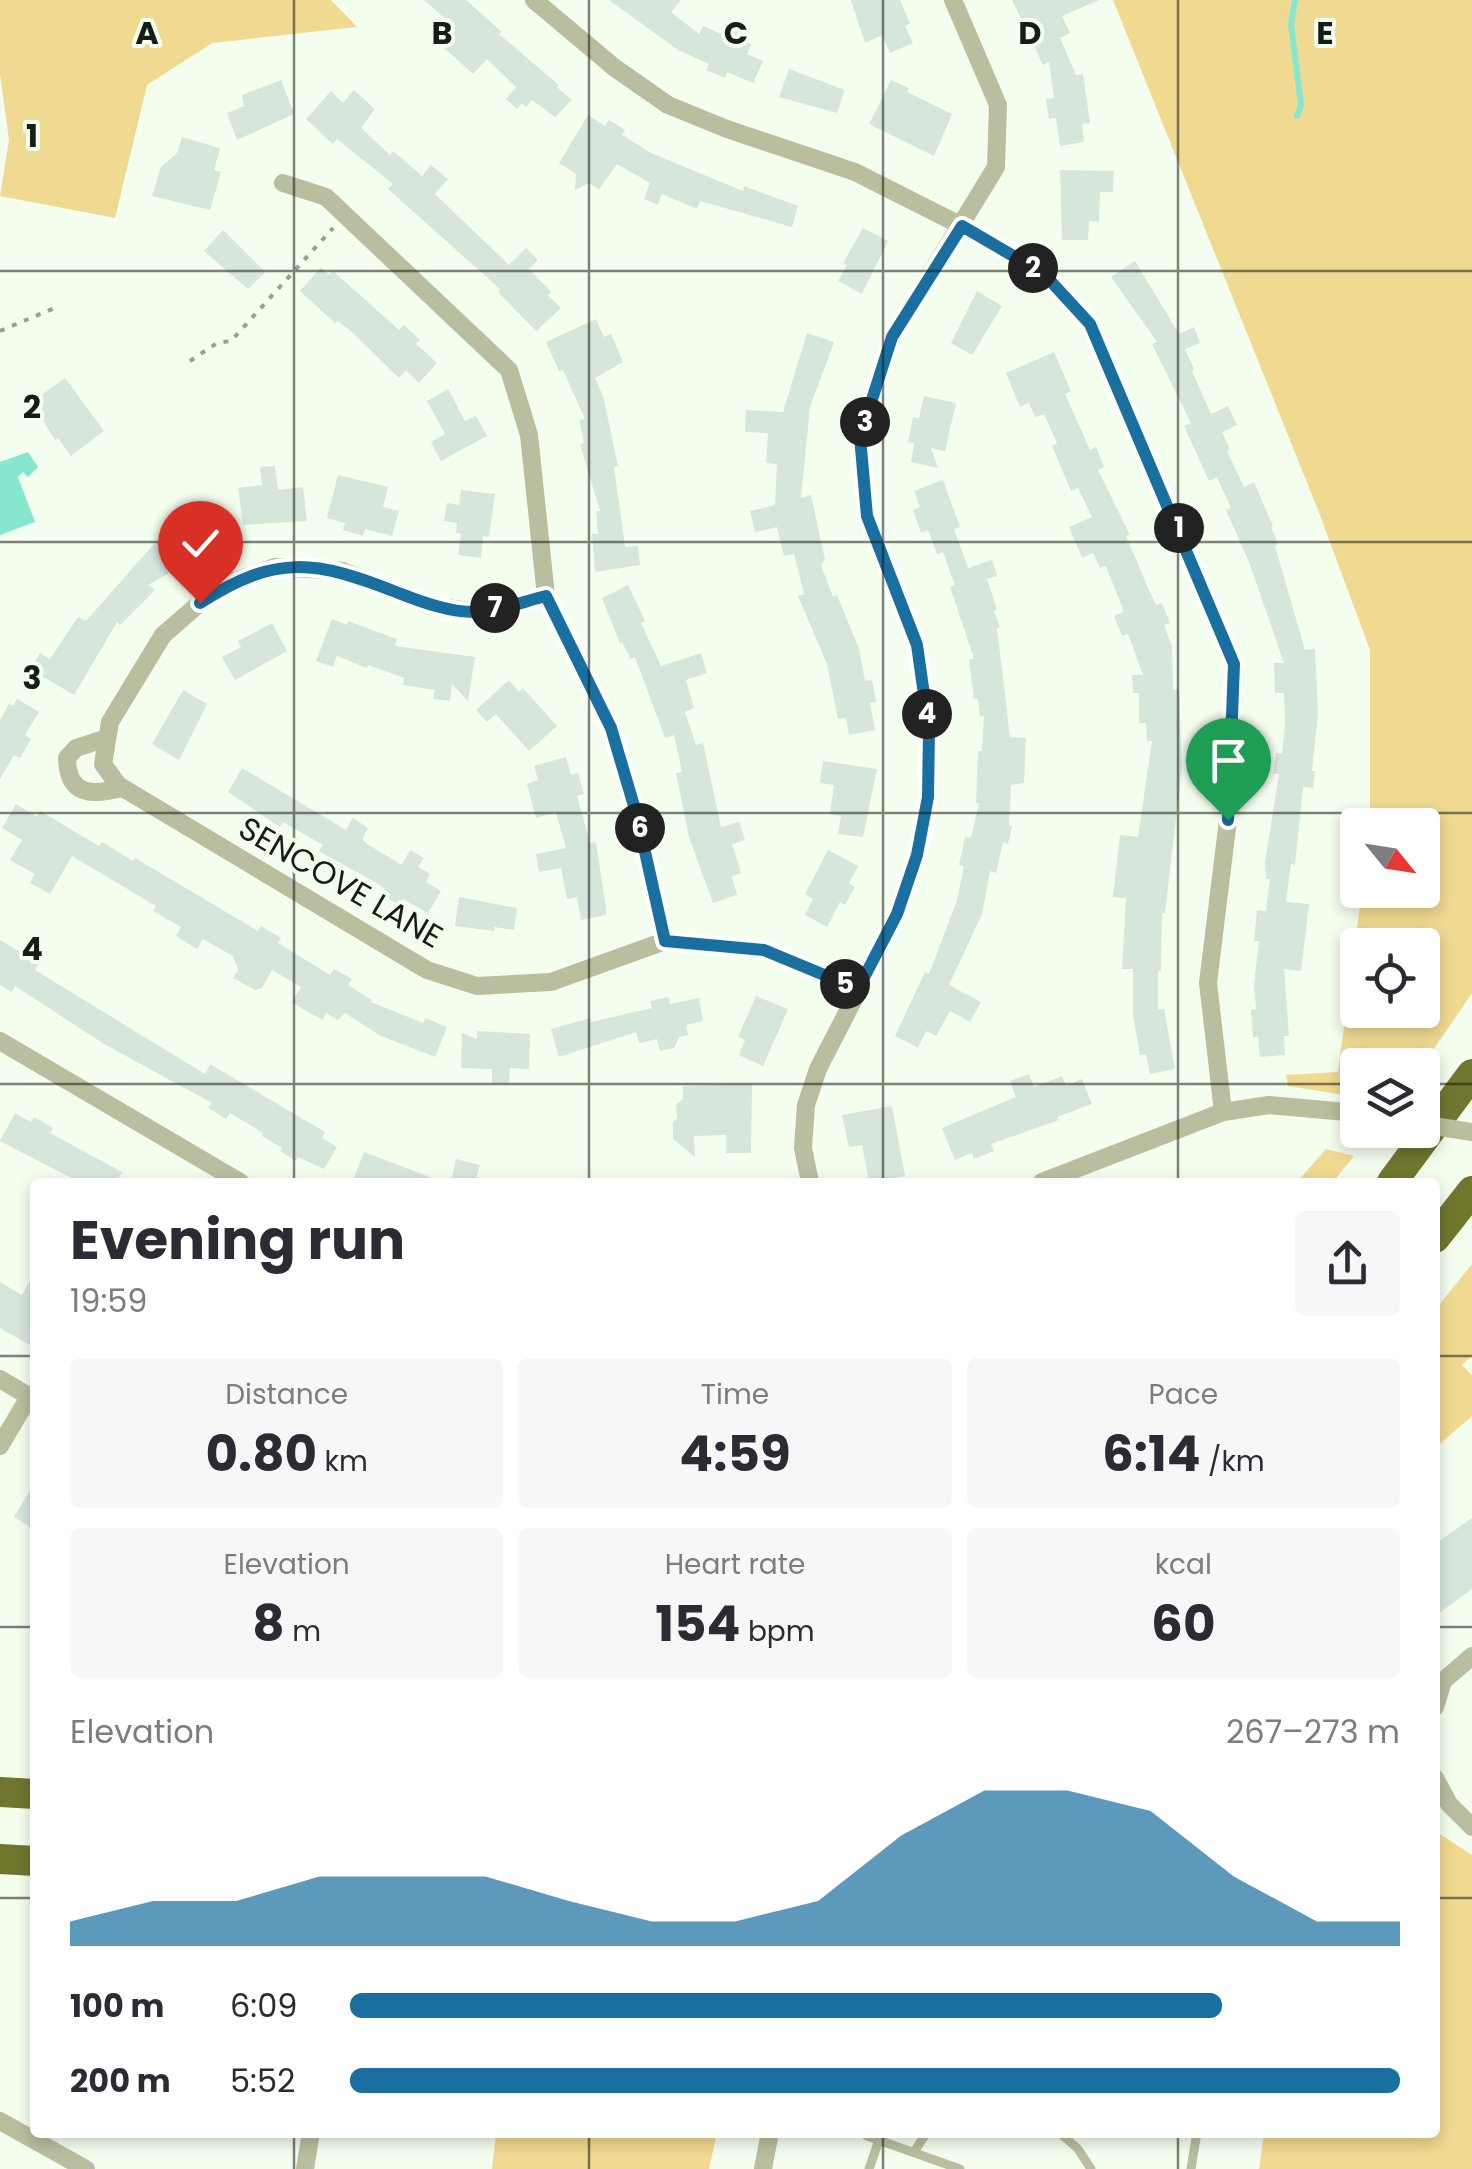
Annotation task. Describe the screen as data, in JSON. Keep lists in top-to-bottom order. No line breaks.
{"streets":{"street":["SENCOVE LANE"]},"north":"bottom right","page":{"pins":["2","3","1","7","4","6","5"],"heading":["Evening run","19:59"],"stats":[["Distance","0.80 km"],["Time","4:59"],["Pace","6:14 /km"],["Elevation","8 m"],["Heart rate","154 bpm"],["kcal","60"]],"chart":["Elevation","267–273 m"],"list":[{"name":"100 m","note":"6:09"},{"name":"200 m","note":"5:52"}]},"grid":{"columns":["A","B","C","D","E"],"rows":["1","2","3","4"]}}
